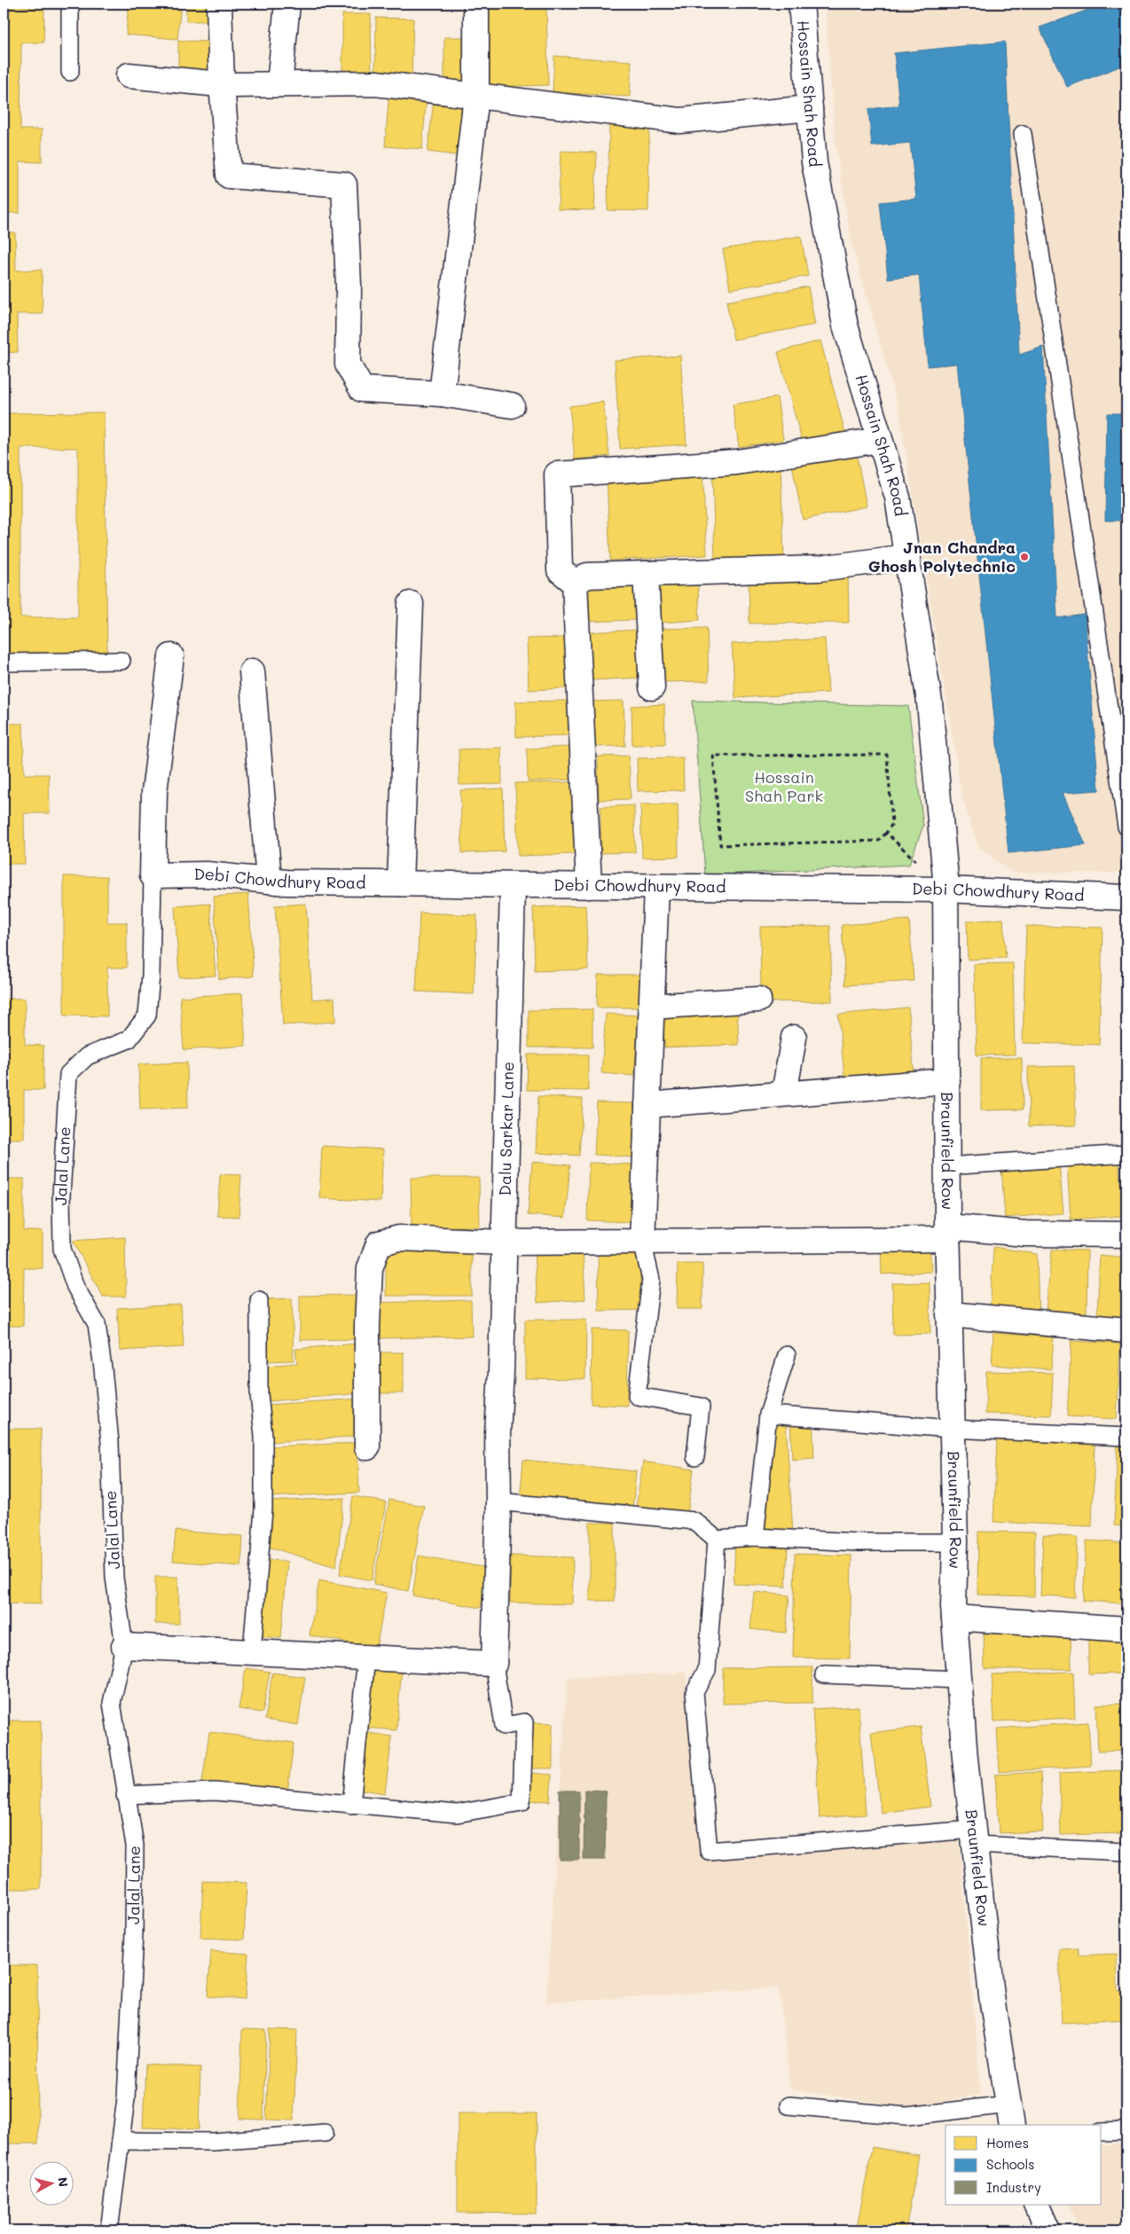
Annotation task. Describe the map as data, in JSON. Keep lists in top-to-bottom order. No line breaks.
{"streets":{"street":["Hossain Shah Road","Debi Chowdhury Road","Dalu Sarkar Lane","Braunfield Row"],"lane":["Jalal Lane"]},"crossings":[["Hossain Shah Road","Debi Chowdhury Road"],["Hossain Shah Road","Braunfield Row"],["Debi Chowdhury Road","Dalu Sarkar Lane"],["Debi Chowdhury Road","Braunfield Row"],["Debi Chowdhury Road","Jalal Lane"]],"parks":["Hossain Shah Park"],"places":["Jnan Chandra Ghosh Polytechnic"],"legend":["Homes","Schools","Industry"],"north":"right"}
